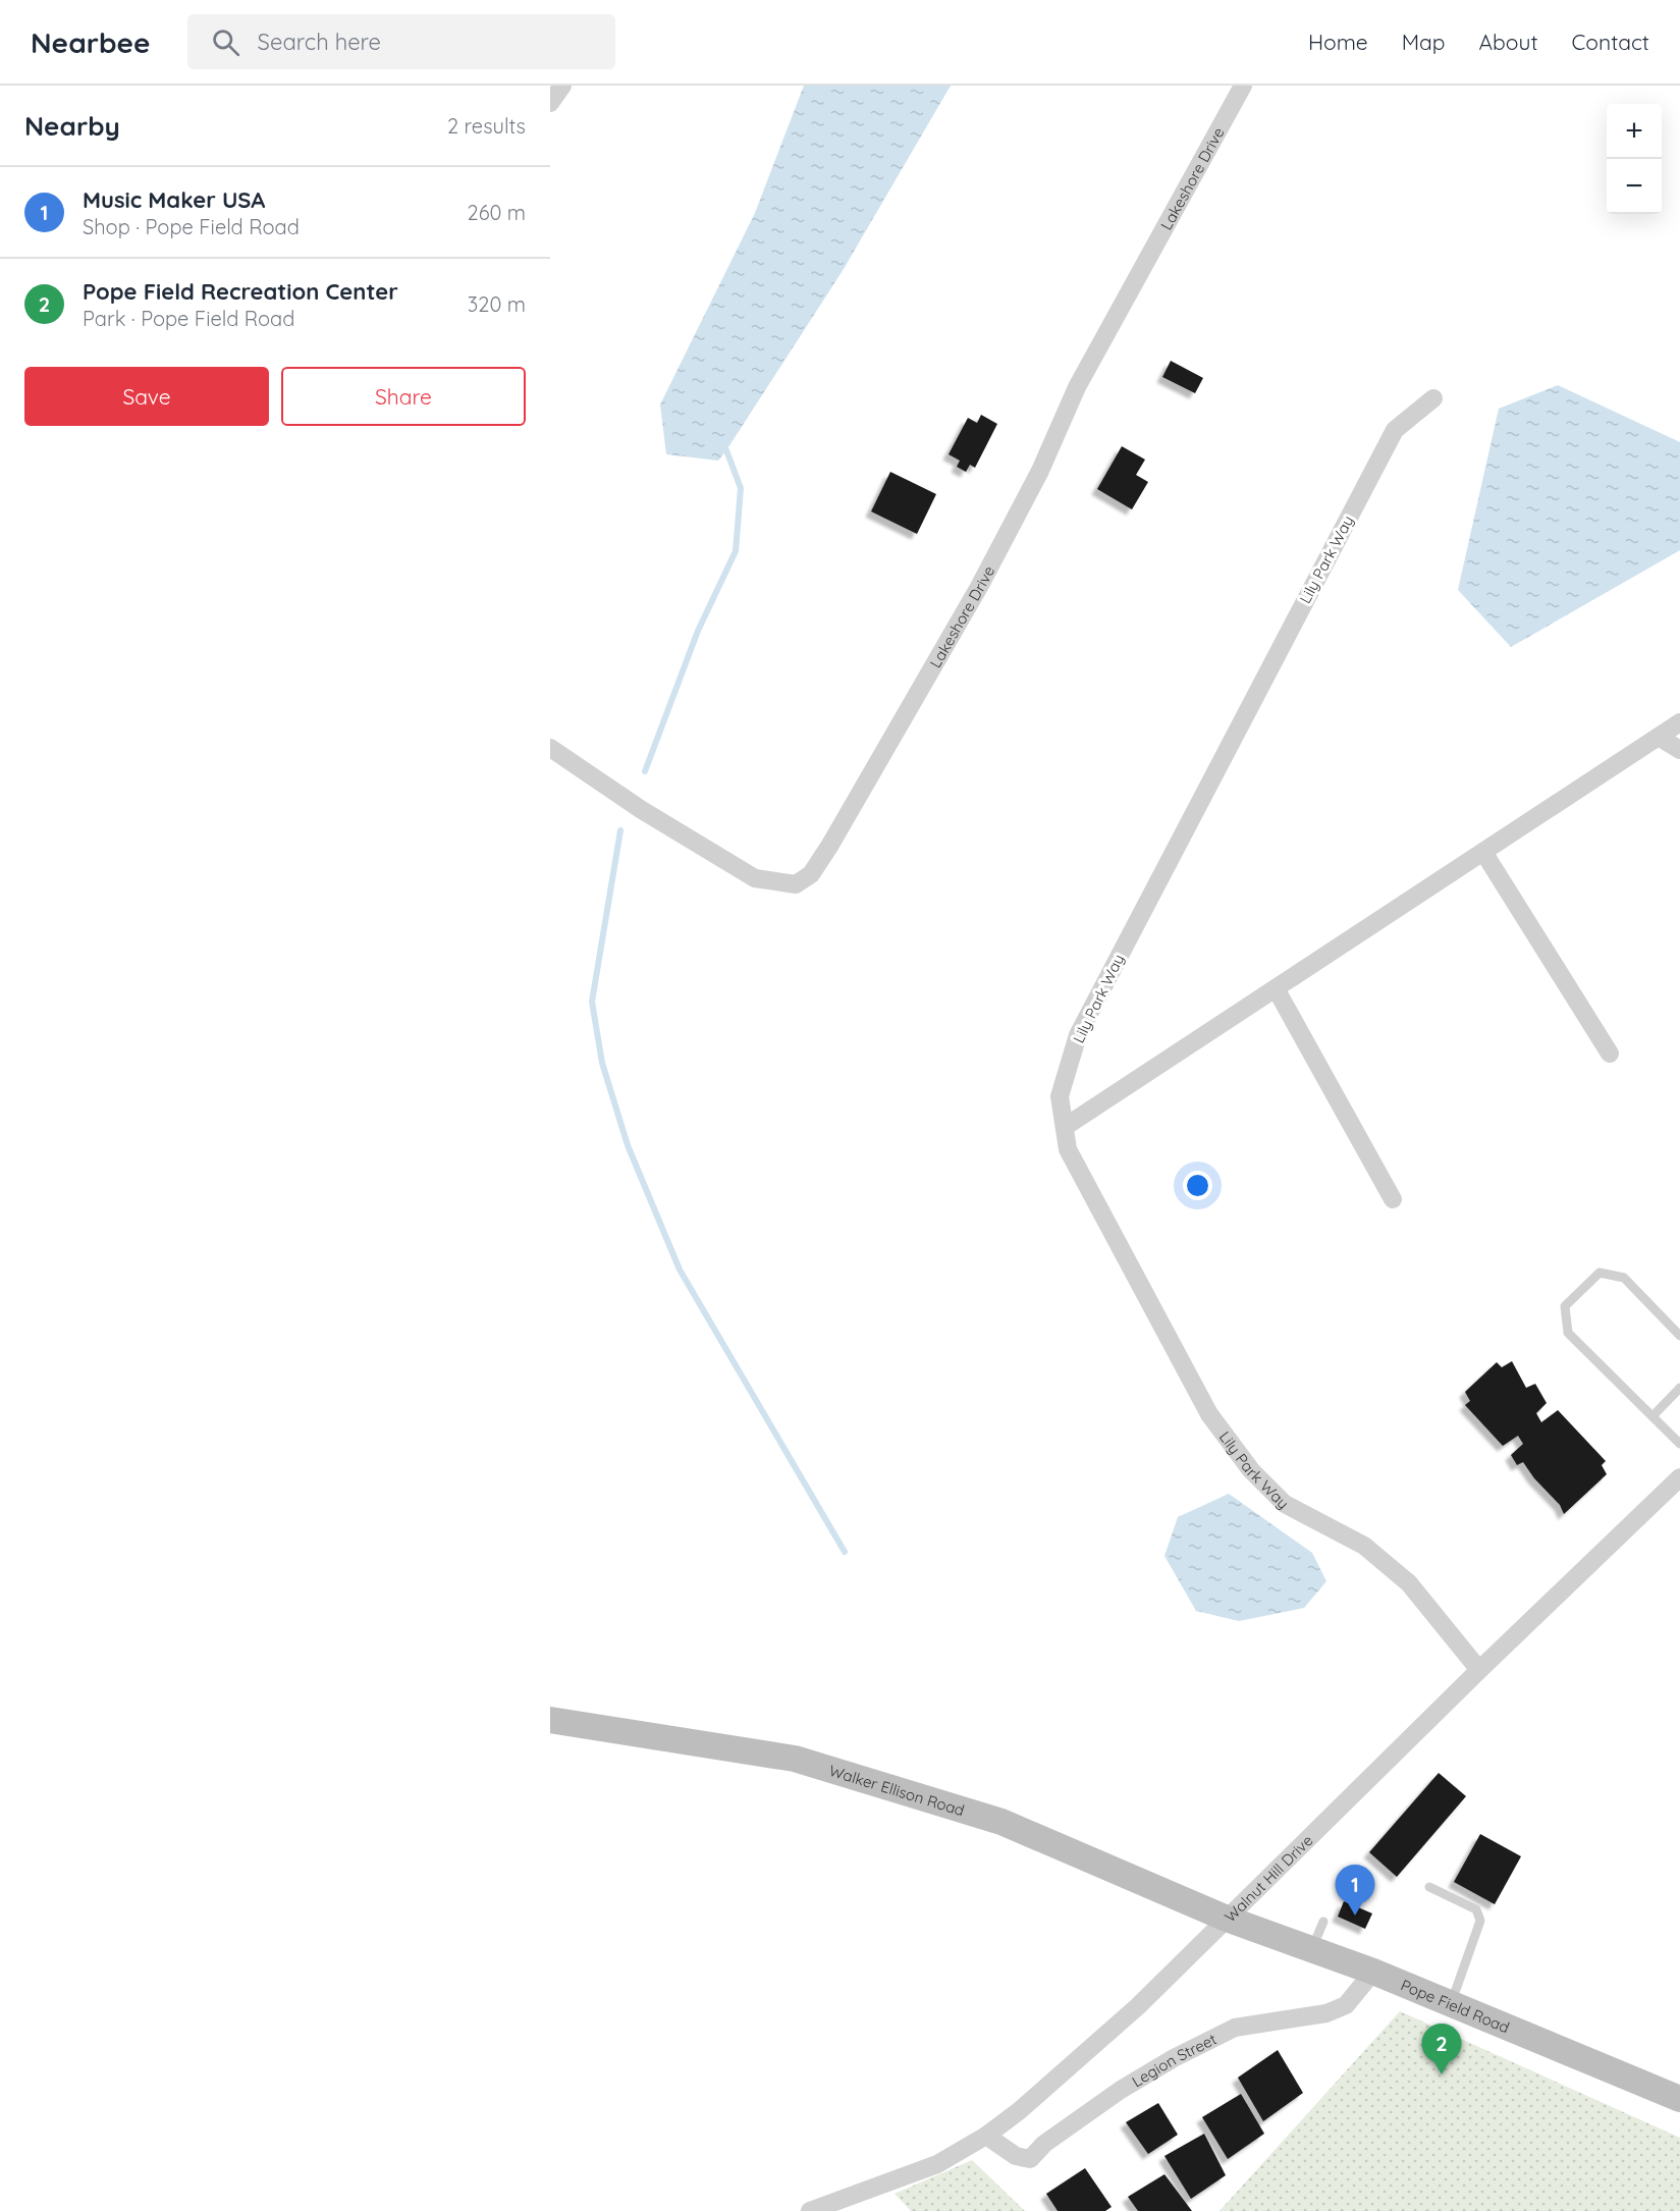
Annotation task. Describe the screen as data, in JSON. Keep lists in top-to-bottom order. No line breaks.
{"streets":{"street":["Lakeshore Drive","Lily Park Way","Walker Ellison Road","Walnut Hill Drive","Pope Field Road","Legion Street"]},"crossings":[["Lily Park Way","Walnut Hill Drive"],["Walker Ellison Road","Walnut Hill Drive"],["Walker Ellison Road","Pope Field Road"],["Walnut Hill Drive","Pope Field Road"],["Walnut Hill Drive","Legion Street"],["Pope Field Road","Legion Street"]],"page":{"header":"Nearbee","search":"Search here","nav":["Home","Map","About","Contact"],"heading":["Nearby","2 results"],"map_buttons":["+","−"],"list":[{"mark":"1","name":"Music Maker USA","note":"Shop · Pope Field Road","value":"260 m"},{"mark":"2","name":"Pope Field Recreation Center","note":"Park · Pope Field Road","value":"320 m"}],"buttons":["Save","Share"],"pins":["1","2"]}}
